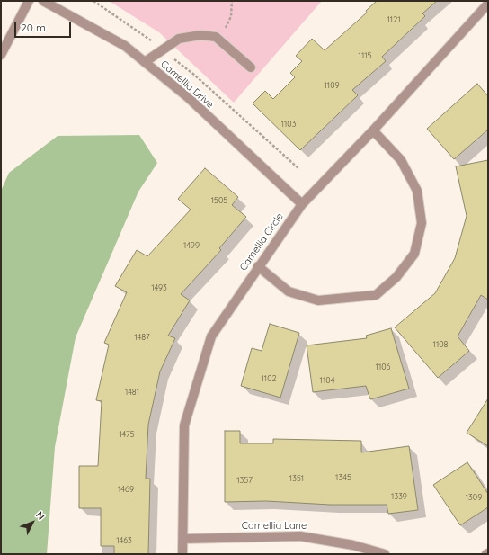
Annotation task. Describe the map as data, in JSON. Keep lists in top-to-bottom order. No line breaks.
{"streets":{"street":["Camellia Drive","Camellia Circle","Camellia Lane"]},"crossings":[["Camellia Drive","Camellia Circle"],["Camellia Circle","Camellia Lane"]],"house_numbers":["1121","1115","1109","1103","1505","1499","1493","1487","1108","1106","1102","1104","1481","1475","1345","1351","1357","1469","1339","1309","1463"],"scale_bar":"20 m","north":"top right"}
